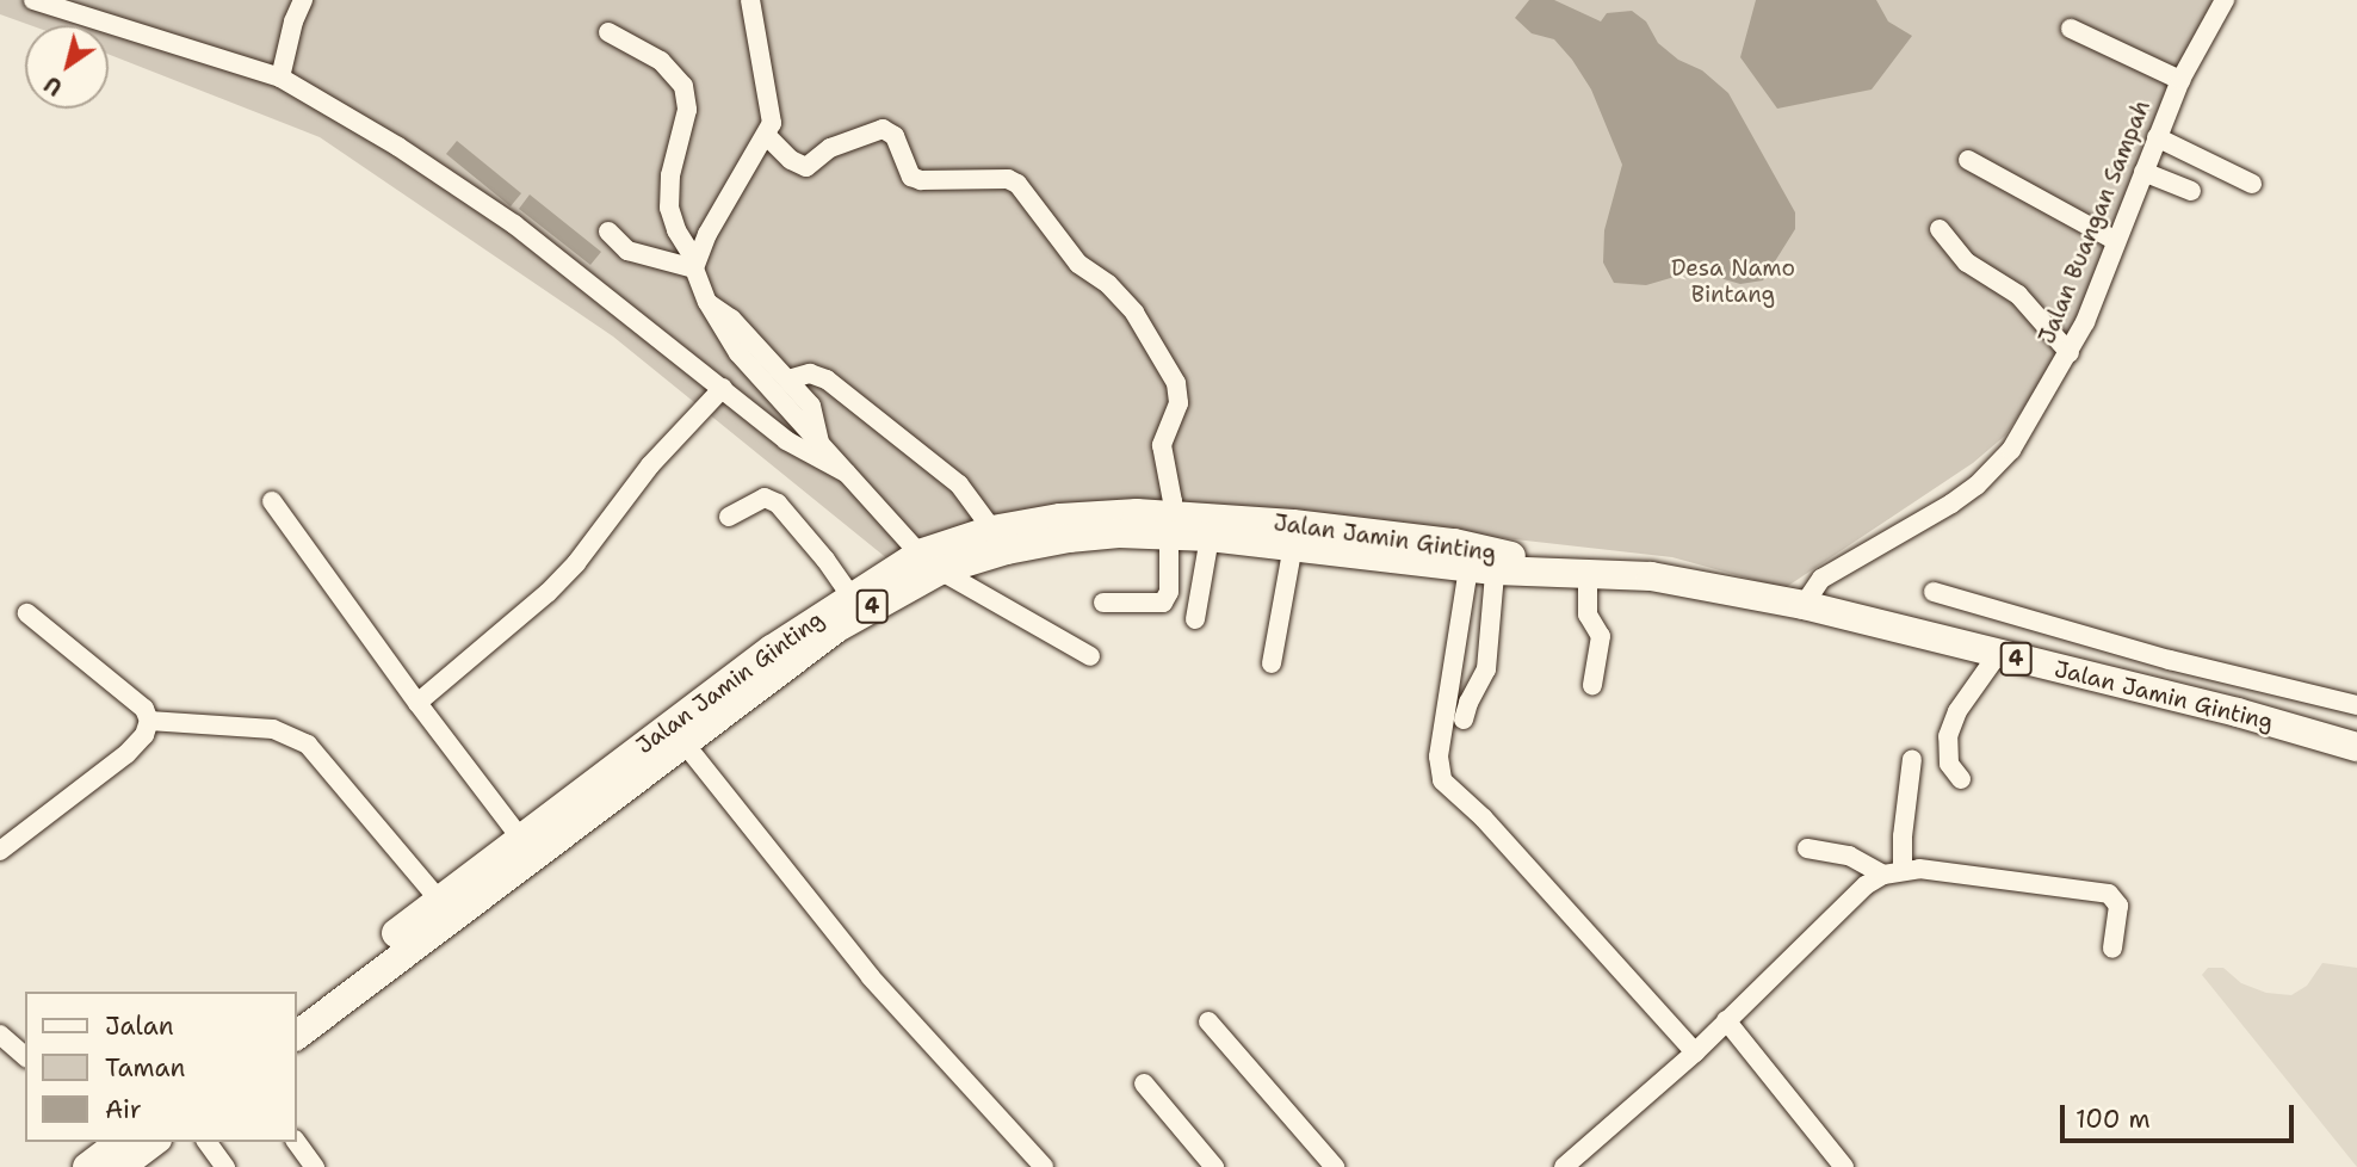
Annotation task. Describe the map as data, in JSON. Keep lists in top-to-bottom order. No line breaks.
{"streets":{"highway":["Jalan Jamin Ginting","4"],"street":["Jalan Buangan Sampah"]},"crossings":[["Jalan Buangan Sampah","Jalan Jamin Ginting"]],"parks":["Desa Namo Bintang"],"legend":["Jalan","Taman","Air"],"scale_bar":"100 m","north":"bottom left"}
